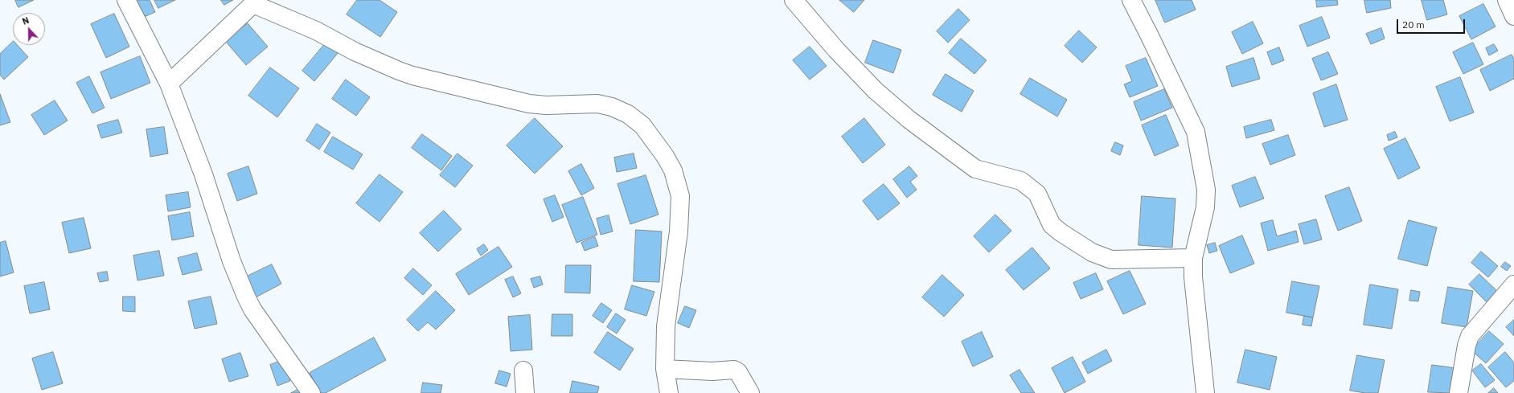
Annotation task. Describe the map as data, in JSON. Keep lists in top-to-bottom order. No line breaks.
{"scale_bar":"20 m","north":"top"}
